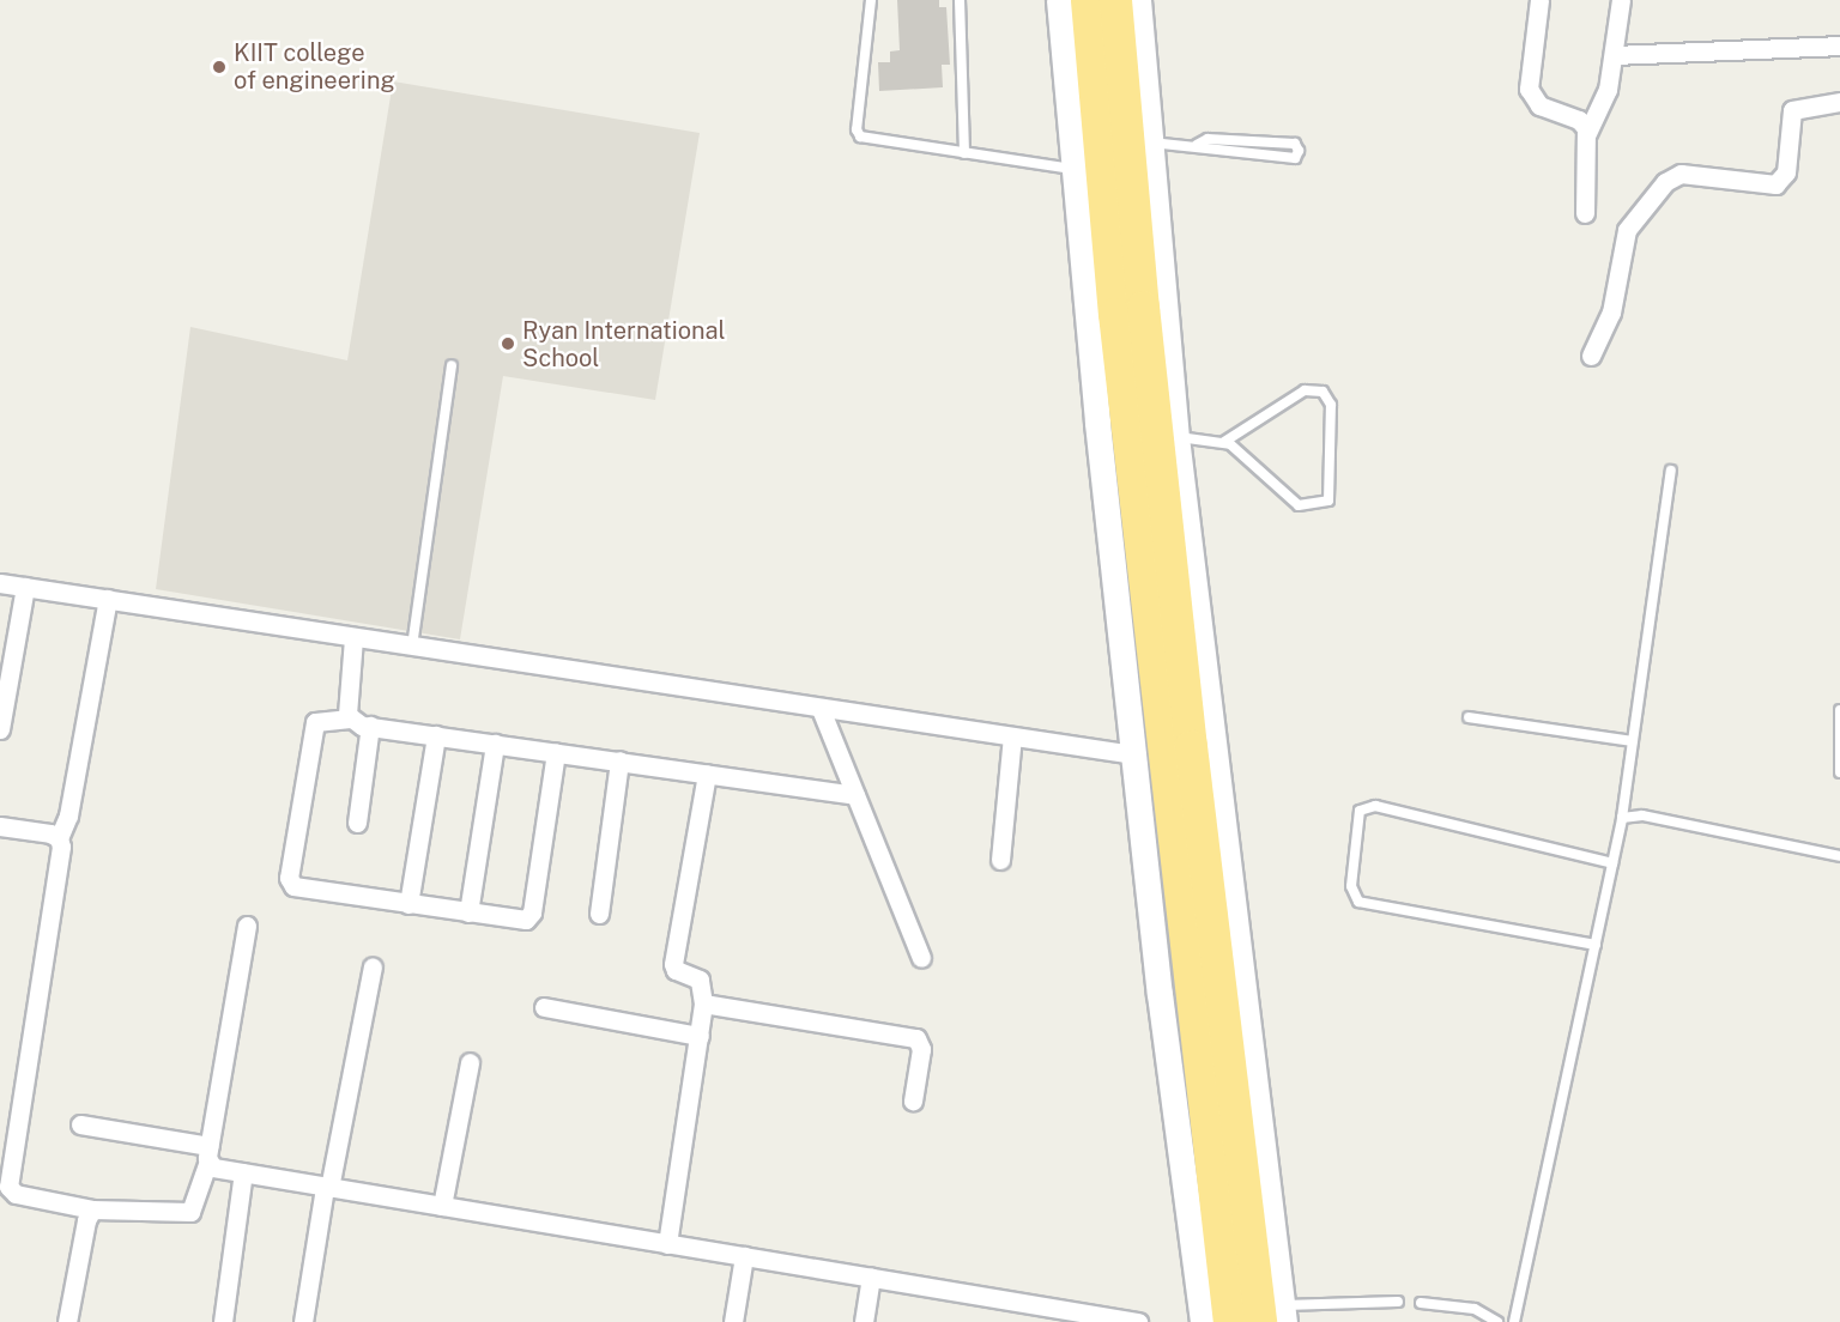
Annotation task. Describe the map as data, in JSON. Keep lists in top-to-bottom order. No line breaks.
{"places":["KIIT college of engineering","Ryan International School"]}
